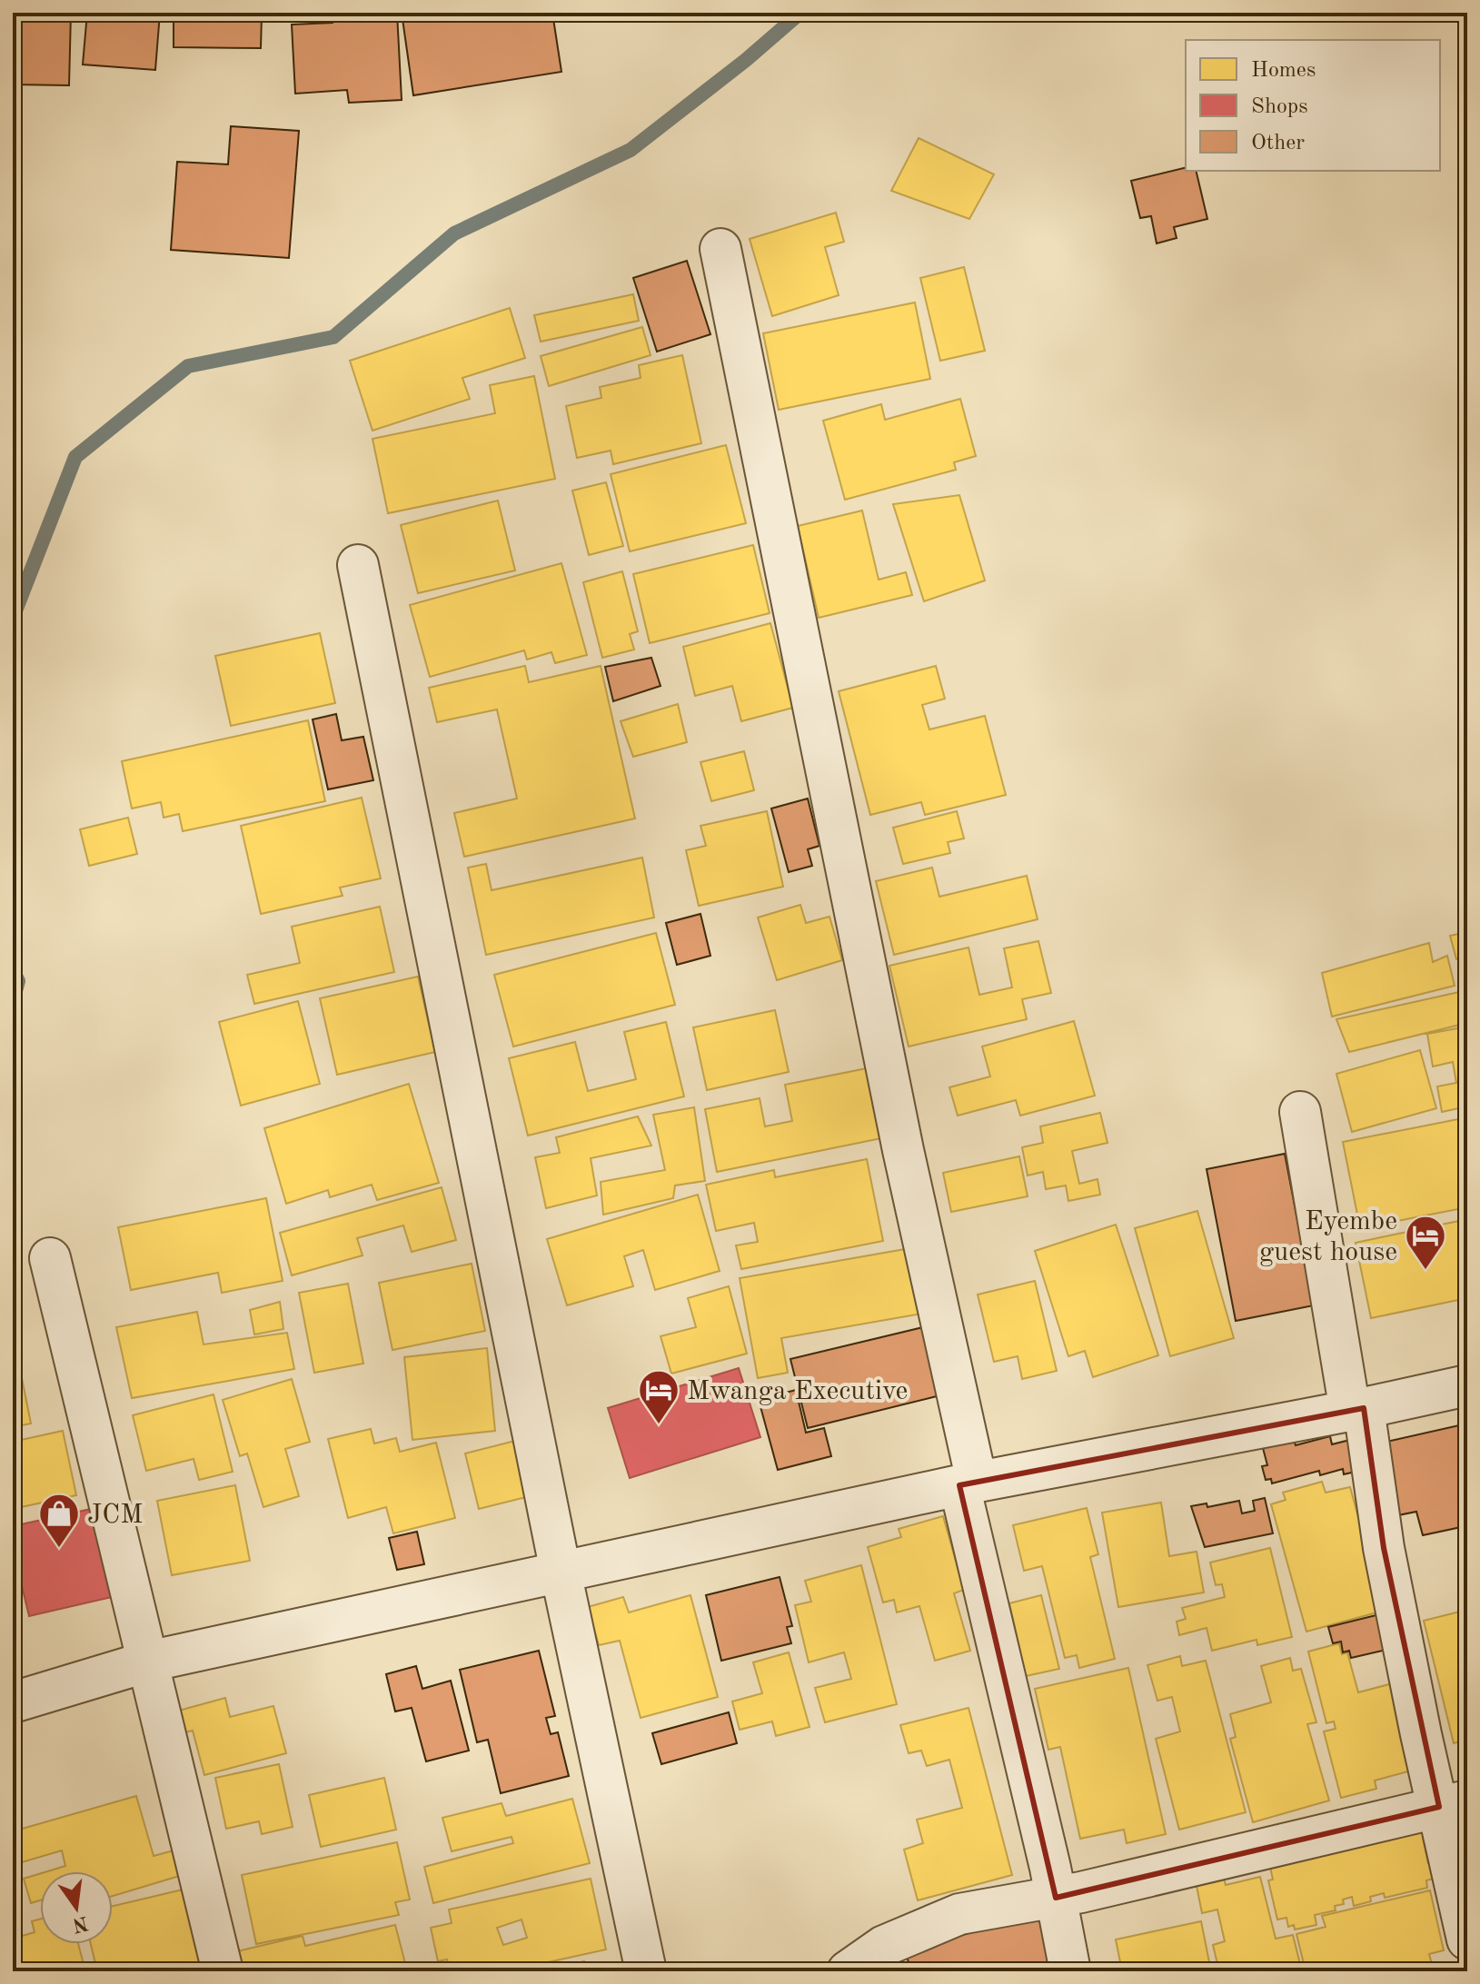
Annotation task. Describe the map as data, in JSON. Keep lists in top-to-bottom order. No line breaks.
{"places":{"hotel":["Eyembe guest house","Mwanga Executive"],"shop":["JCM"]},"legend":["Homes","Shops","Other"],"north":"bottom"}
